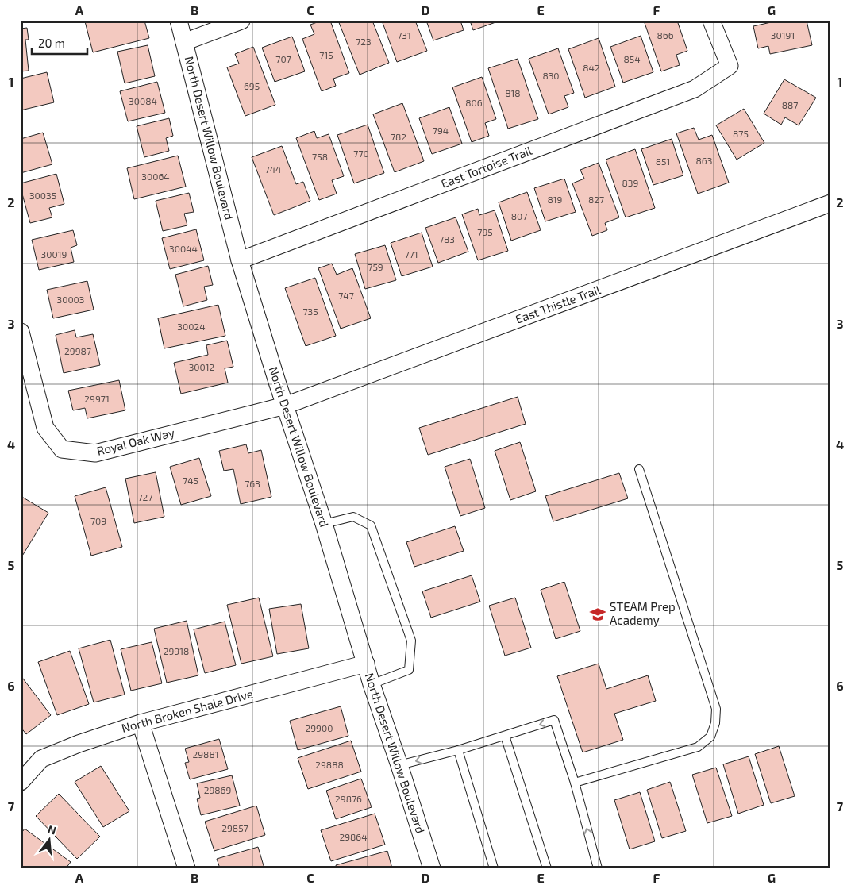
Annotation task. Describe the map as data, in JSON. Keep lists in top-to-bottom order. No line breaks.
{"streets":{"street":["North Desert Willow Boulevard","East Tortoise Trail","East Thistle Trail","Royal Oak Way","North Broken Shale Drive"]},"crossings":[["North Desert Willow Boulevard","East Tortoise Trail"],["North Desert Willow Boulevard","East Thistle Trail"],["North Desert Willow Boulevard","Royal Oak Way"],["North Desert Willow Boulevard","North Broken Shale Drive"],["East Thistle Trail","Royal Oak Way"]],"places":{"school or university":["STEAM Prep Academy"]},"house_numbers":["731","866","30191","723","715","707","854","842","830","695","818","30084","806","887","794","875","782","770","758","863","851","744","30064","839","30035","819","827","807","795","783","30044","30019","771","759","747","30003","735","30024","29987","30012","29971","745","763","727","709","29918","29900","29881","29888","29869","29876","29857","29864"],"scale_bar":"20 m","north":"top","grid":{"columns":["A","B","C","D","E","F","G"],"rows":["1","2","3","4","5","6","7"]}}
